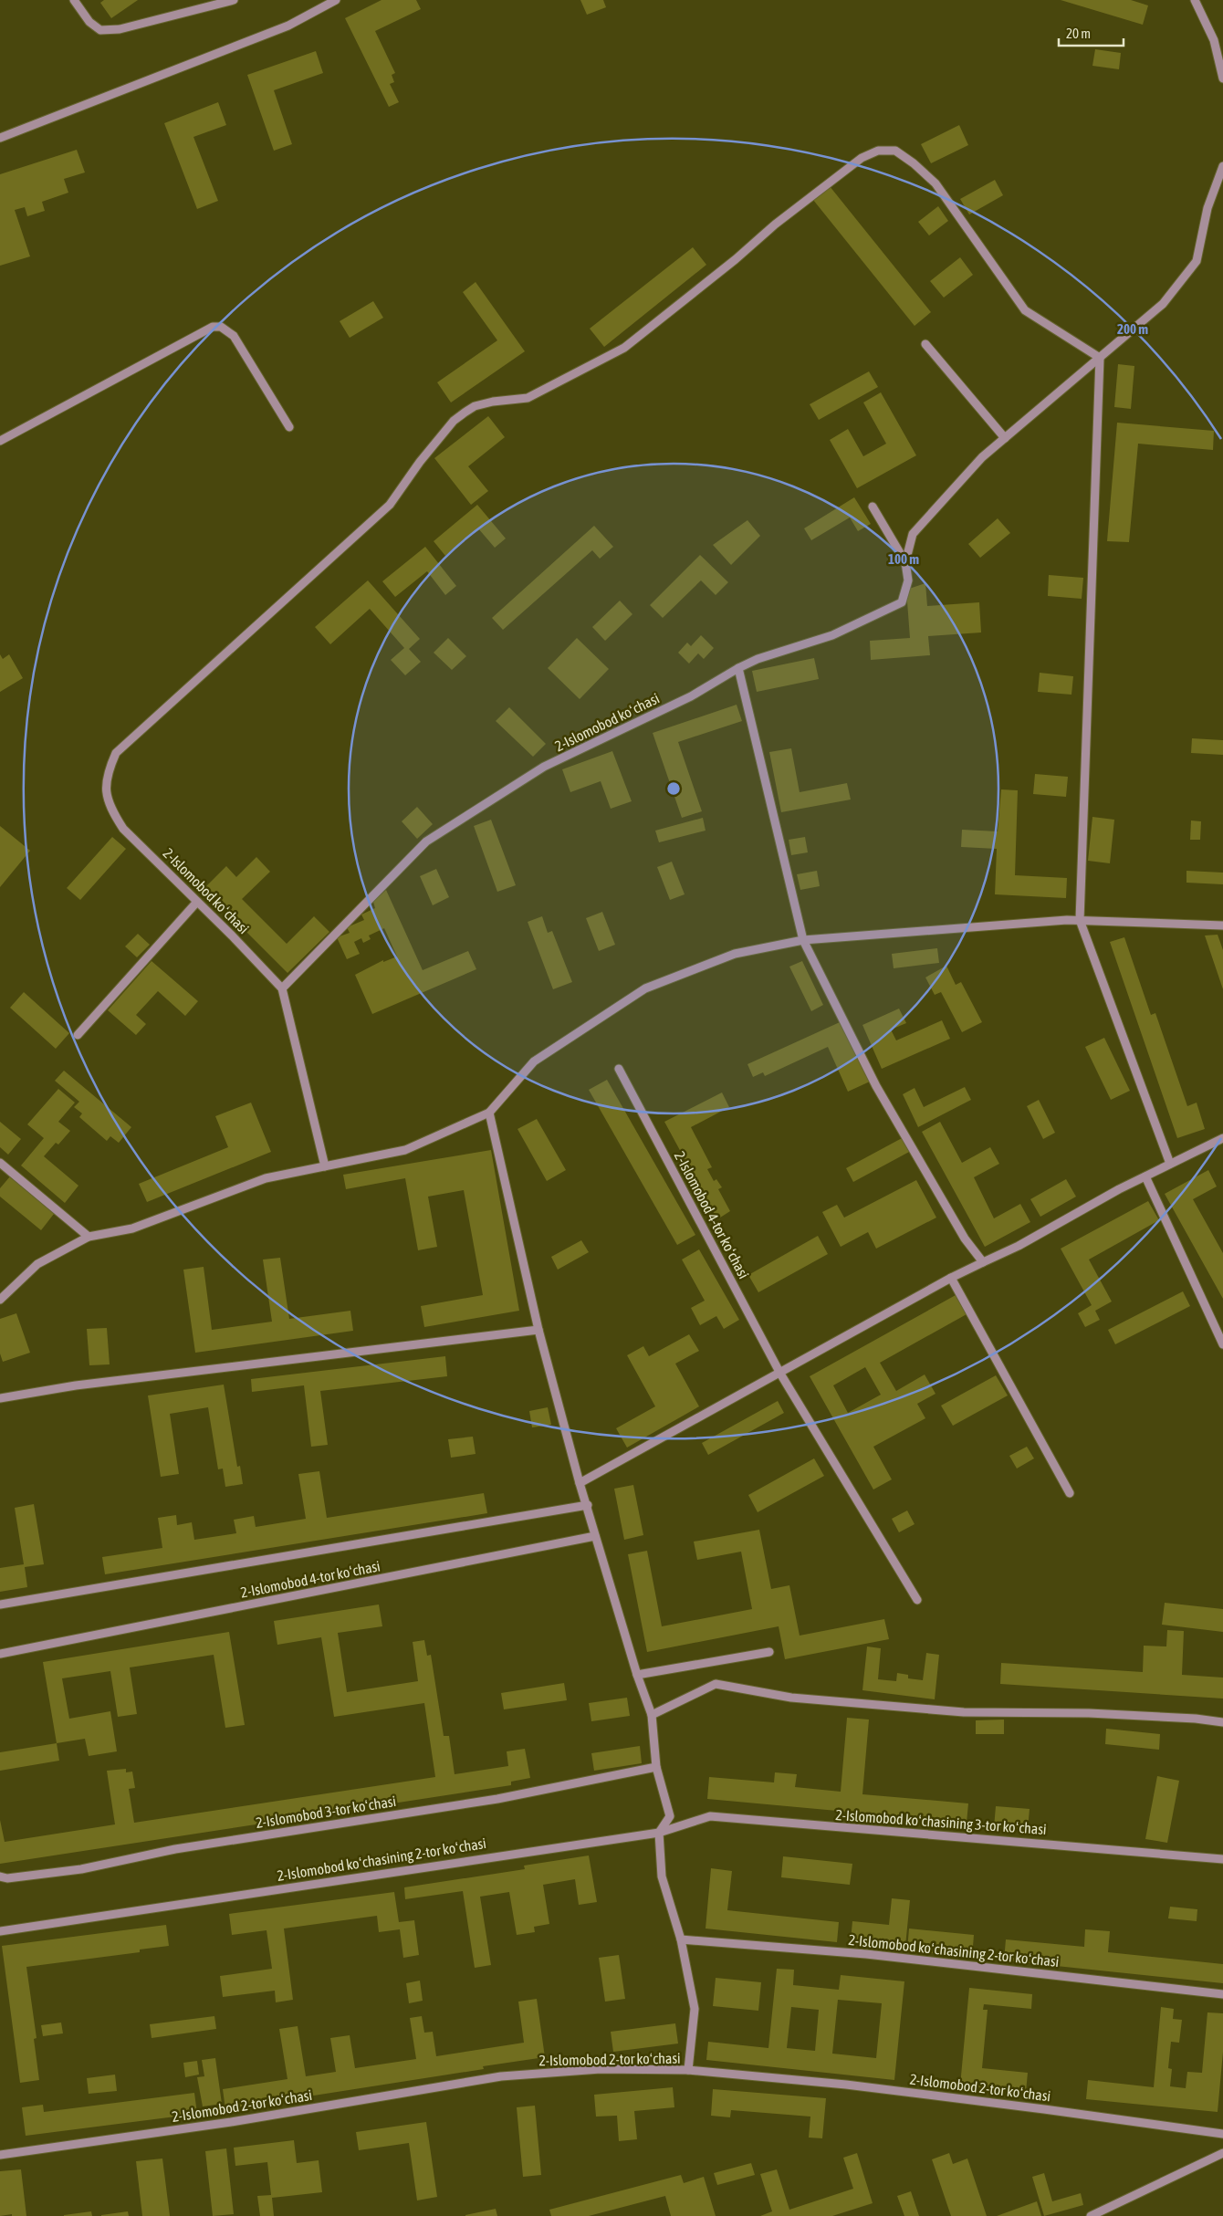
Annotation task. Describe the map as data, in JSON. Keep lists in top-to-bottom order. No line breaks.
{"streets":{"street":["2-Islomobod koʻchasi","2-Islomobod 4-tor koʻchasi","2-Islomobod 3-tor koʻchasi","2-Islomobod koʻchasining 3-tor koʻchasi","2-Islomobod koʻchasining 2-tor koʻchasi","2-Islomobod 2-tor koʻchasi"]},"crossings":[["2-Islomobod koʻchasining 3-tor koʻchasi","2-Islomobod koʻchasining 2-tor koʻchasi"]],"scale_bar":"20 m","rings":["200 m","100 m"]}
